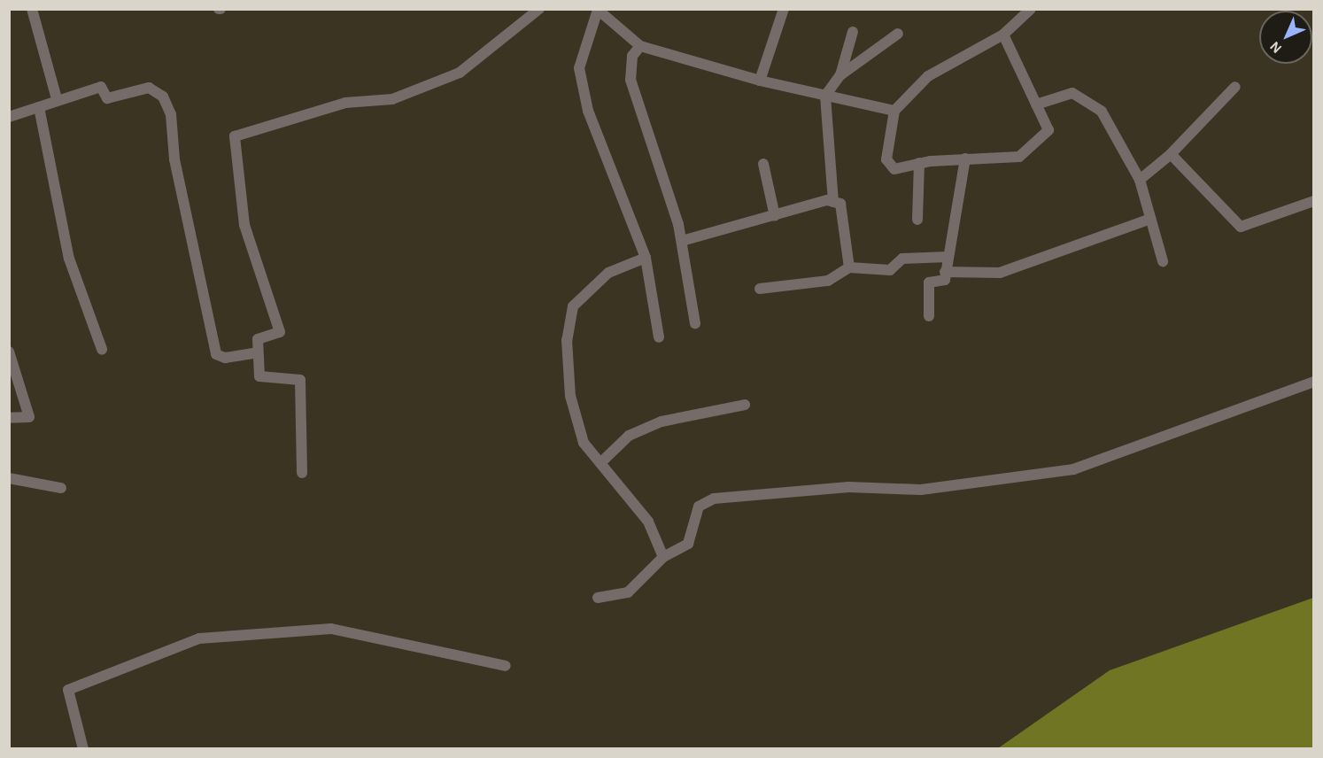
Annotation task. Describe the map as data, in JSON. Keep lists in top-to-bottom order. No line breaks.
{"north":"bottom left"}
